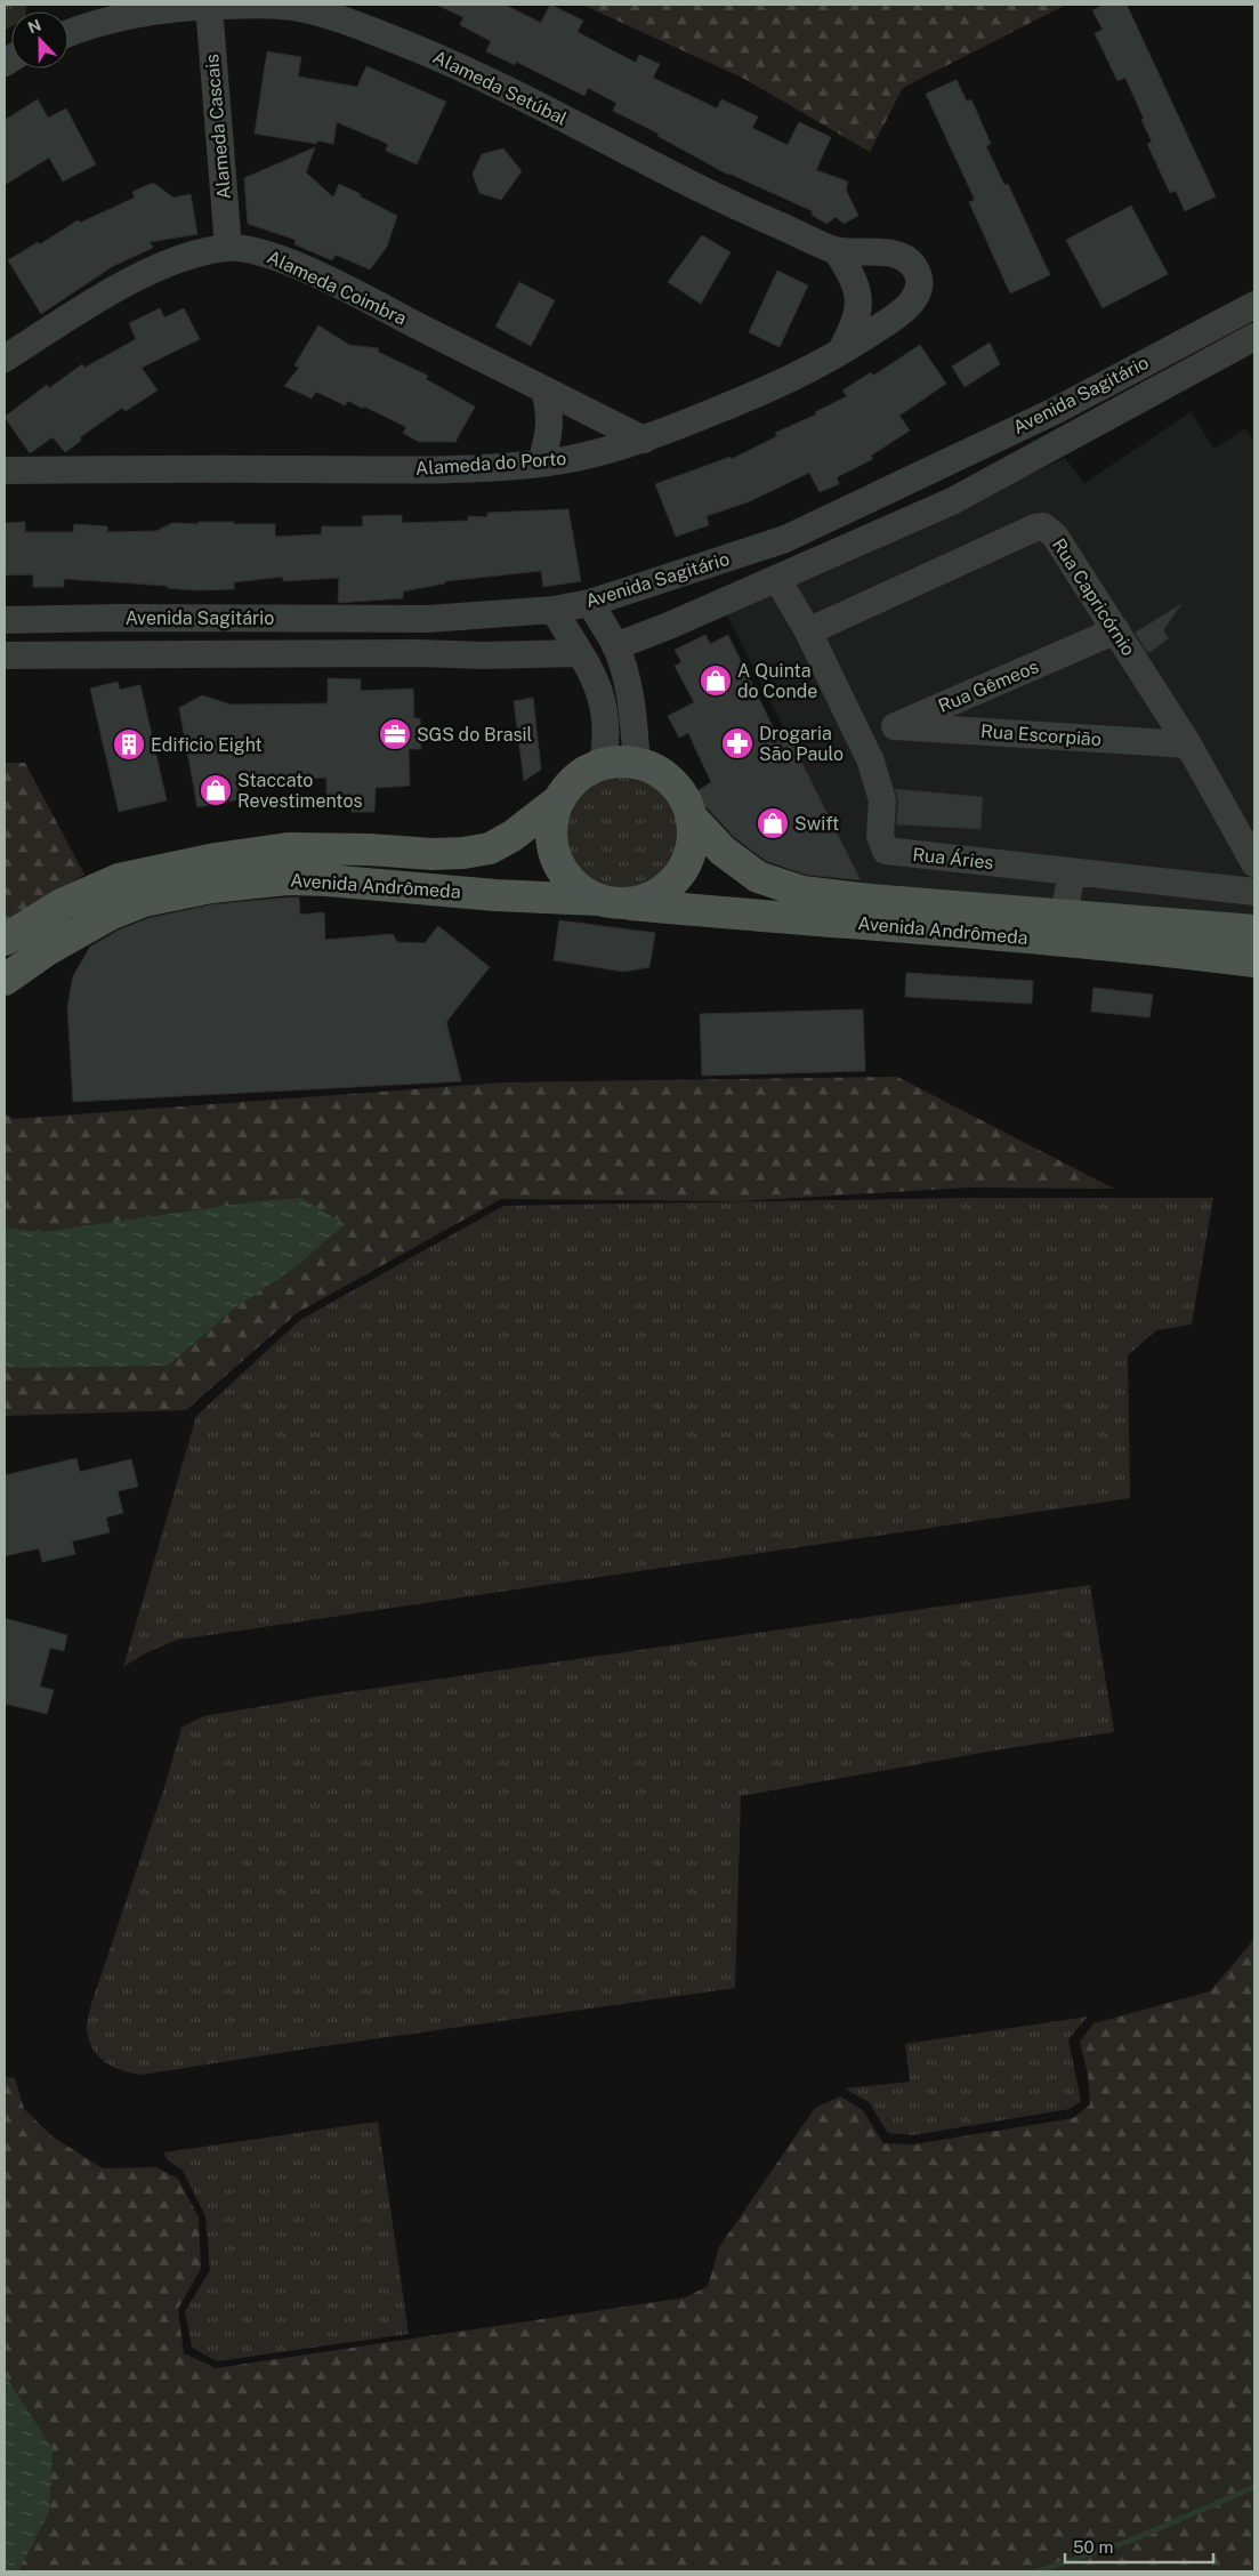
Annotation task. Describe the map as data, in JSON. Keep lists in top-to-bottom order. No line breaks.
{"streets":{"main road":["Avenida Andrômeda"],"street":["Alameda Setúbal","Alameda Cascais","Alameda Coimbra","Avenida Sagitário","Alameda do Porto","Rua Capricórnio","Rua Gêmeos","Rua Escorpião","Rua Áries"]},"crossings":[["Alameda Setúbal","Alameda Cascais"],["Alameda Setúbal","Alameda do Porto"],["Alameda Cascais","Alameda Coimbra"],["Alameda Coimbra","Alameda do Porto"],["Avenida Sagitário","Rua Áries"],["Rua Capricórnio","Rua Gêmeos"],["Rua Capricórnio","Rua Escorpião"],["Rua Capricórnio","Rua Áries"],["Rua Gêmeos","Rua Escorpião"],["Rua Gêmeos","Rua Áries"]],"places":{"shop":["A Quinta do Conde","Staccato Revestimentos","Swift"],"office":["SGS do Brasil"],"pharmacy":["Drogaria São Paulo"],"building":["Edificio Eight"]},"scale_bar":"50 m","north":"top"}
